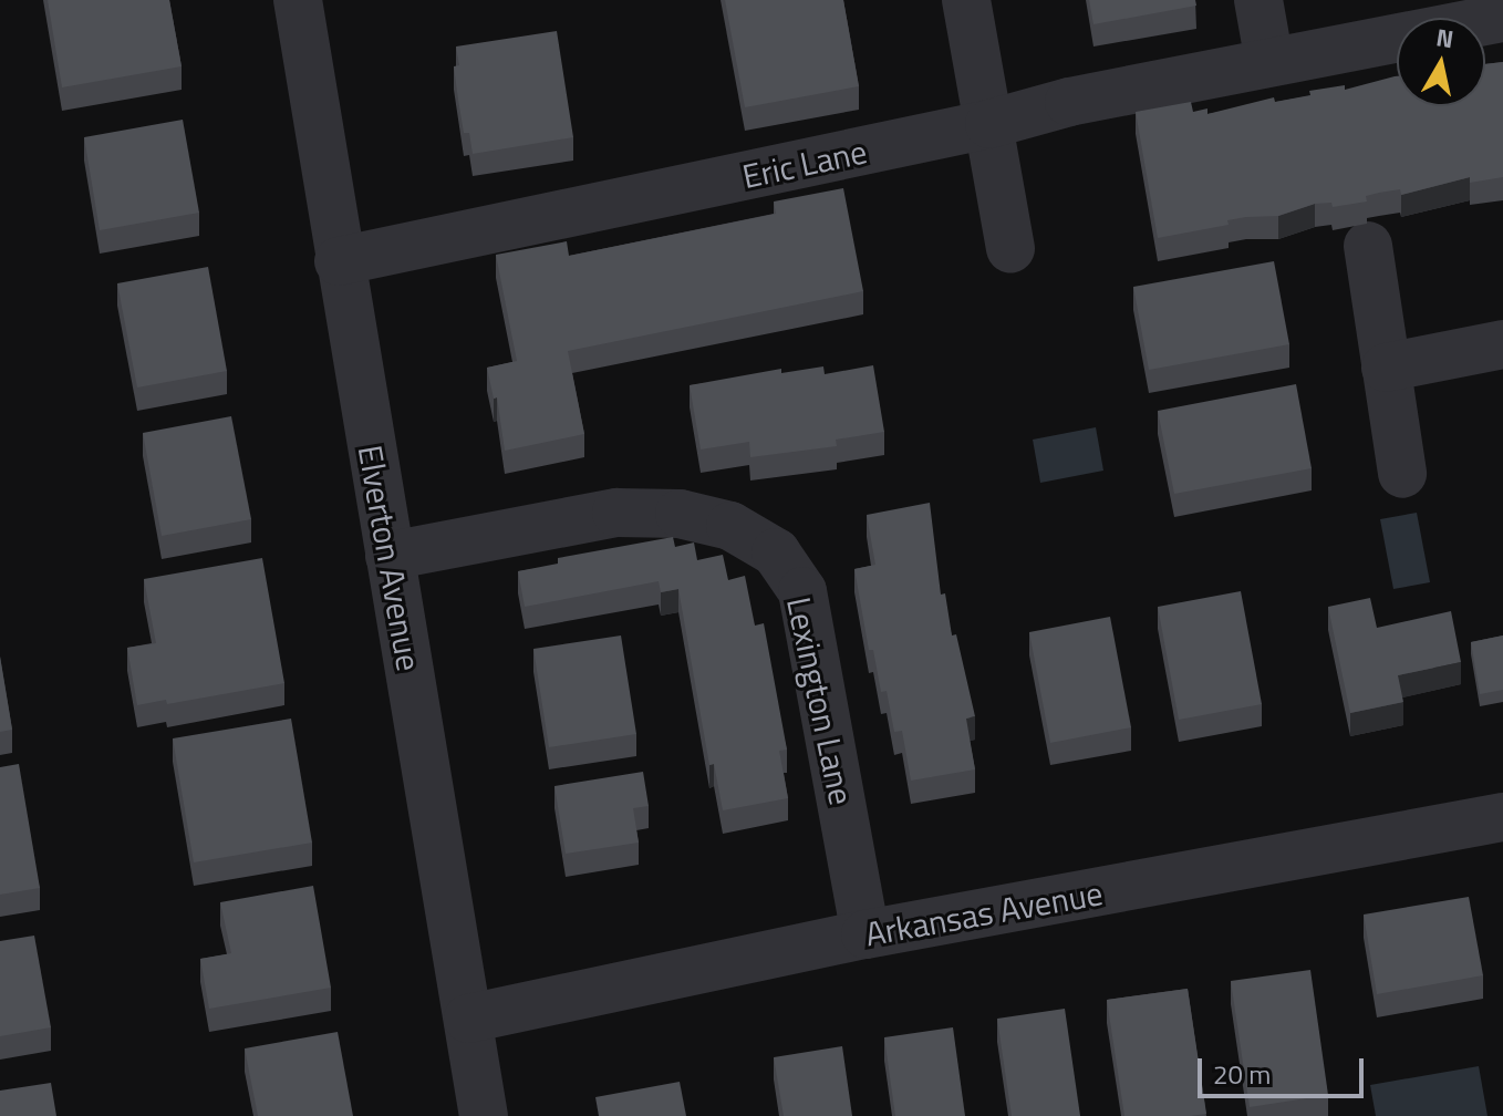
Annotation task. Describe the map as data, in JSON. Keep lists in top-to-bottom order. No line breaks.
{"streets":{"street":["Eric Lane","Elverton Avenue","Lexington Lane","Arkansas Avenue"]},"crossings":[["Eric Lane","Elverton Avenue"],["Elverton Avenue","Lexington Lane"],["Elverton Avenue","Arkansas Avenue"],["Lexington Lane","Arkansas Avenue"]],"scale_bar":"20 m","north":"top"}
